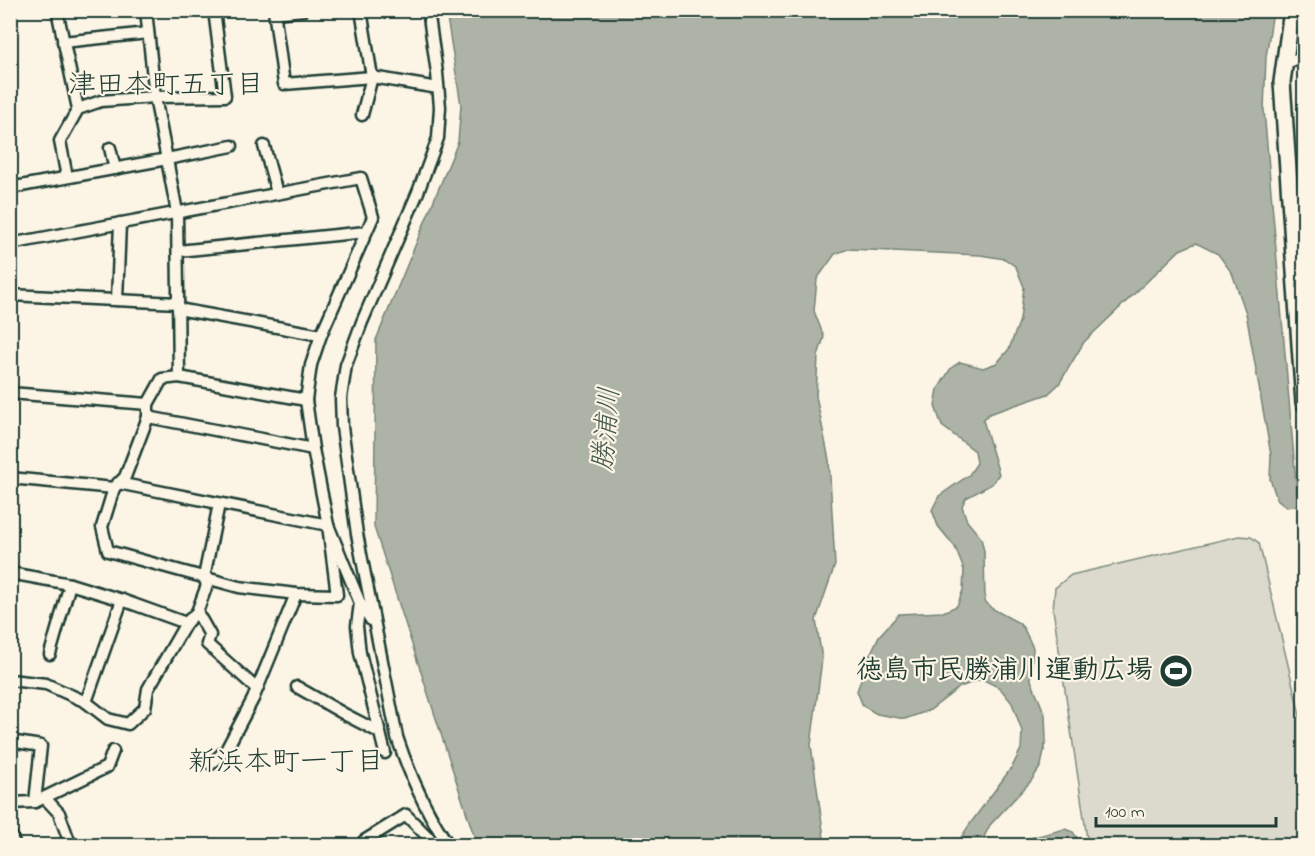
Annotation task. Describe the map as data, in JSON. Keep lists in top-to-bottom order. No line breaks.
{"districts":["津田本町五丁目","新浜本町一丁目"],"water":["勝浦川"],"places":{"sports":["徳島市民勝浦川運動広場"]},"scale_bar":"100 m"}
